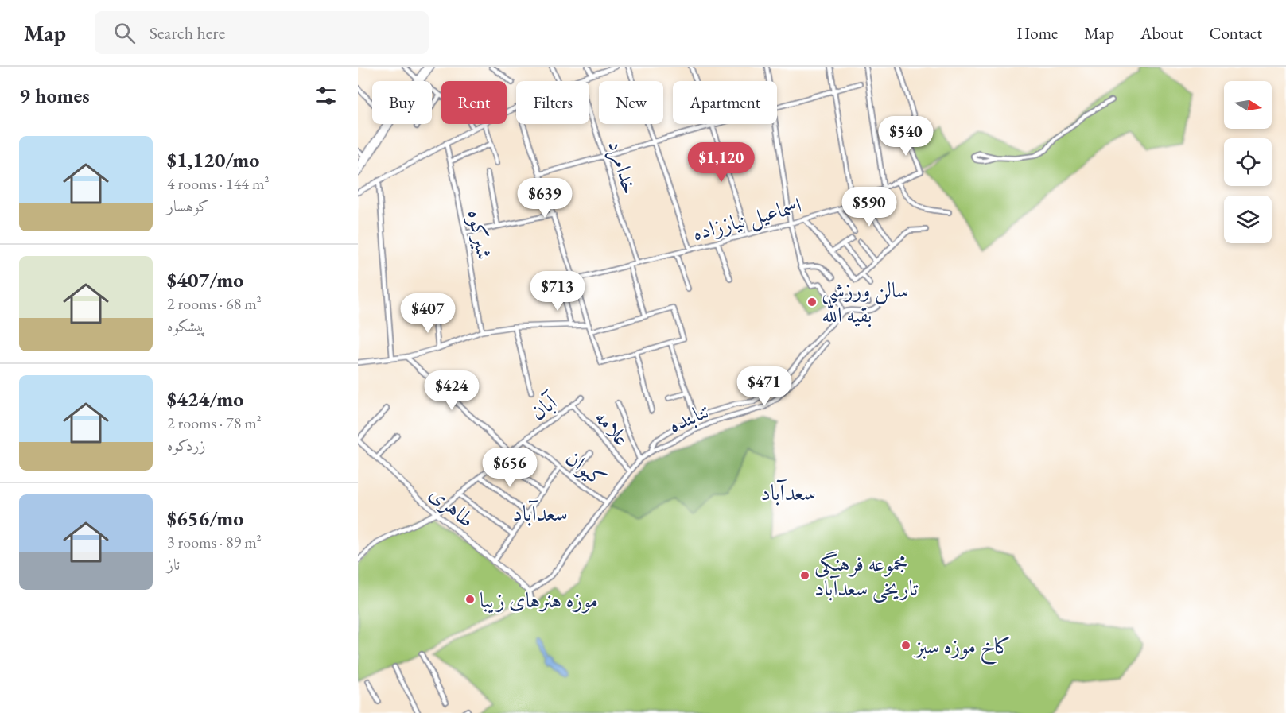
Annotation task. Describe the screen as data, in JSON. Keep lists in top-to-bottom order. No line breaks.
{"streets":{"street":["خدامرد","اسماعیل نیاززاده","شیرکوه","آبان","تنابنده","علامه","کیوان","طاهری"]},"crossings":[["خدامرد","اسماعیل نیاززاده"],["آبان","علامه"],["آبان","کیوان"],["آبان","طاهری"]],"districts":["سعدآباد","سعدآباد"],"places":["سالن ورزشی بقیه الله","مجموعه فرهنگی تاریخی سعدآباد","موزه هنرهای زیبا","کاخ موزه سبز"],"north":"right","page":{"header":"Map","search":"Search here","nav":["Home","Map","About","Contact"],"heading":"9 homes","chip":["Buy","Rent","Filters","New","Apartment"],"price":["$540","$1,120","$639","$590","$713","$407","$471","$424","$656"],"list":[{"name":"$1,120/mo","note":"4 rooms · 144 m² · کوهسار"},{"name":"$407/mo","note":"2 rooms · 68 m² · پیشکوه"},{"name":"$424/mo","note":"2 rooms · 78 m² · زردکوه"},{"name":"$656/mo","note":"3 rooms · 89 m² · ناز"}]}}
